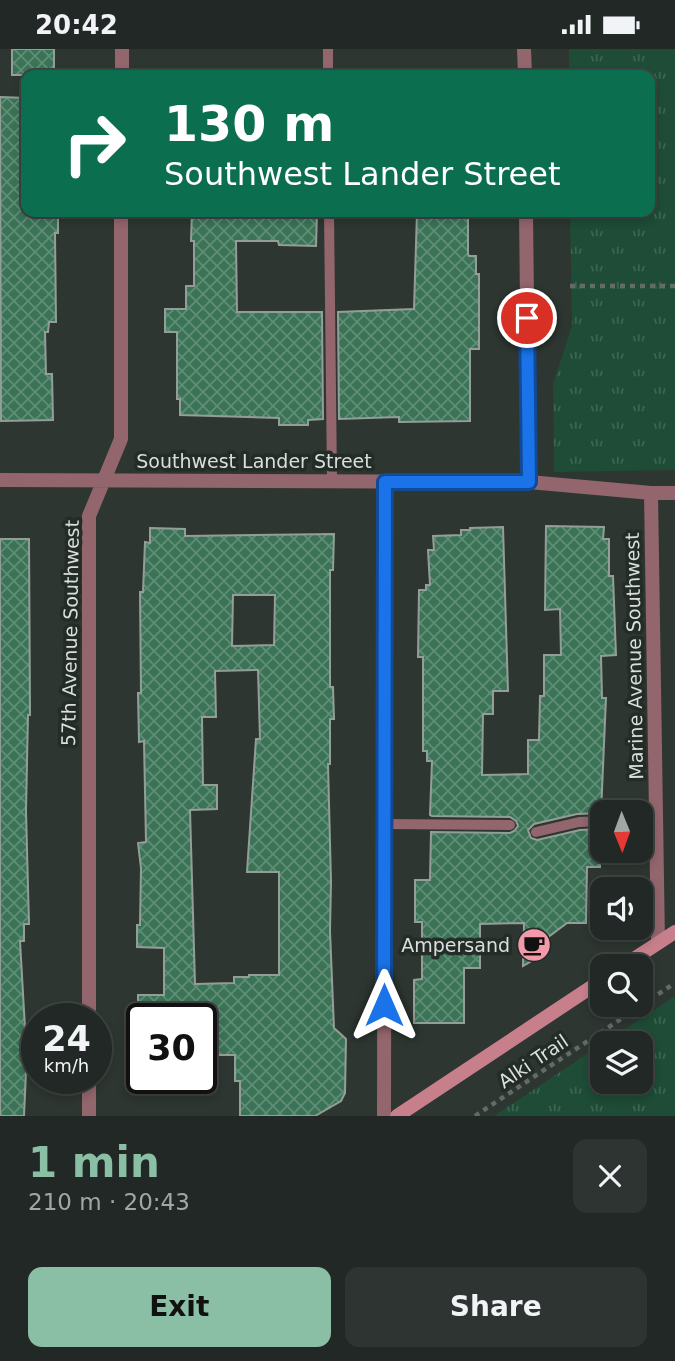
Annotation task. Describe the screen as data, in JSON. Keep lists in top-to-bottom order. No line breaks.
{"streets":{"street":["Southwest Lander Street","57th Avenue Southwest","Marine Avenue Southwest"],"path":["Alki Trail"]},"crossings":[["Southwest Lander Street","57th Avenue Southwest"],["Southwest Lander Street","Marine Avenue Southwest"]],"places":{"cafe":["Ampersand"]},"north":"bottom","page":{"status":"20:42","turn":["130 m","Southwest Lander Street"],"speed":"24 km/h","limit":"30","heading":["1 min","210 m · 20:43"],"buttons":["Exit","Share"]}}
